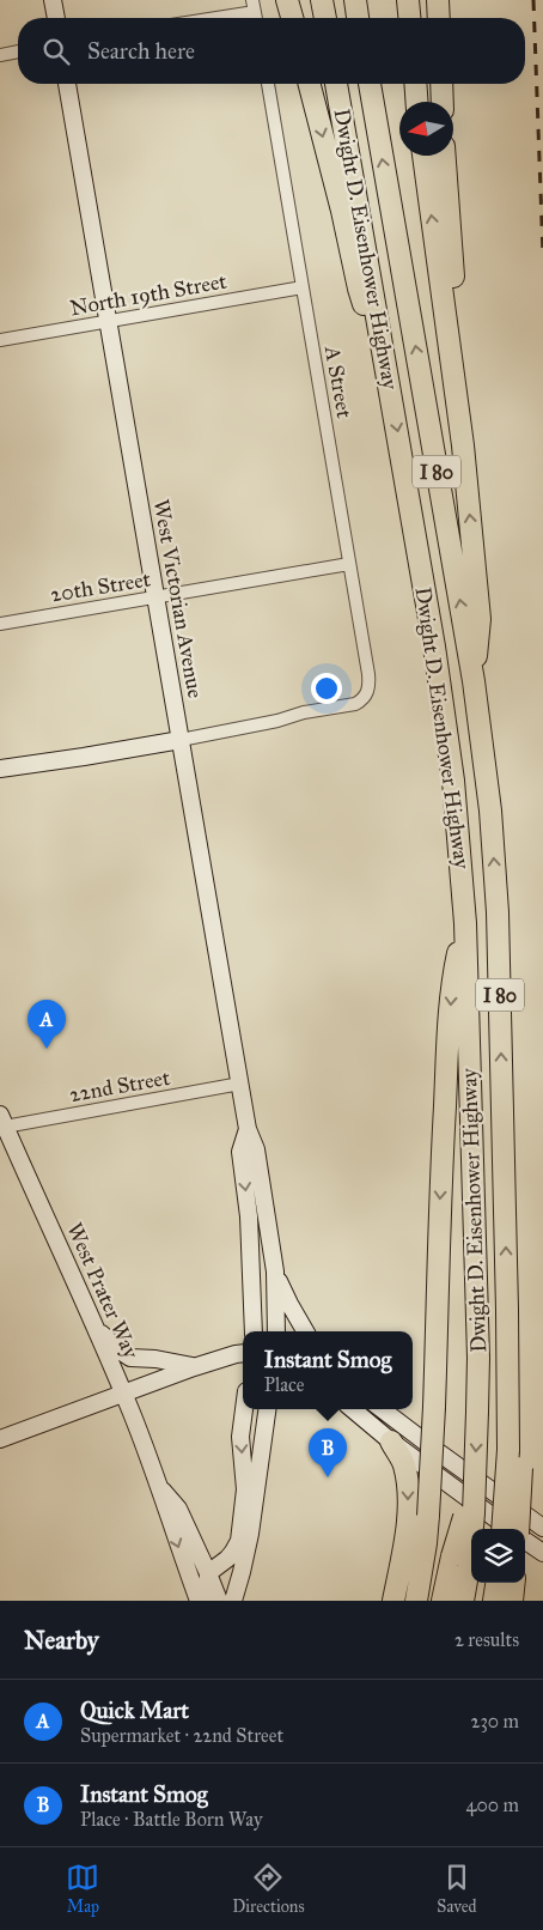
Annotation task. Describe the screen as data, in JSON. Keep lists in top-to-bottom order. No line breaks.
{"streets":{"highway":["Dwight D. Eisenhower Highway","I 80"],"main road":["West Victorian Avenue","West Prater Way"],"street":["North 19th Street","A Street","20th Street","22nd Street"]},"crossings":[["North 19th Street","A Street"],["North 19th Street","West Victorian Avenue"],["A Street","20th Street"],["A Street","West Victorian Avenue"],["20th Street","West Victorian Avenue"],["West Victorian Avenue","22nd Street"],["22nd Street","West Prater Way"]],"north":"left","page":{"search":"Search here","pins":["A","B"],"popup":["Instant Smog","Place"],"heading":["Nearby","2 results"],"list":[{"mark":"A","name":"Quick Mart","note":"Supermarket · 22nd Street","value":"230 m"},{"mark":"B","name":"Instant Smog","note":"Place · Battle Born Way","value":"400 m"}],"nav":["Map","Directions","Saved"]}}
